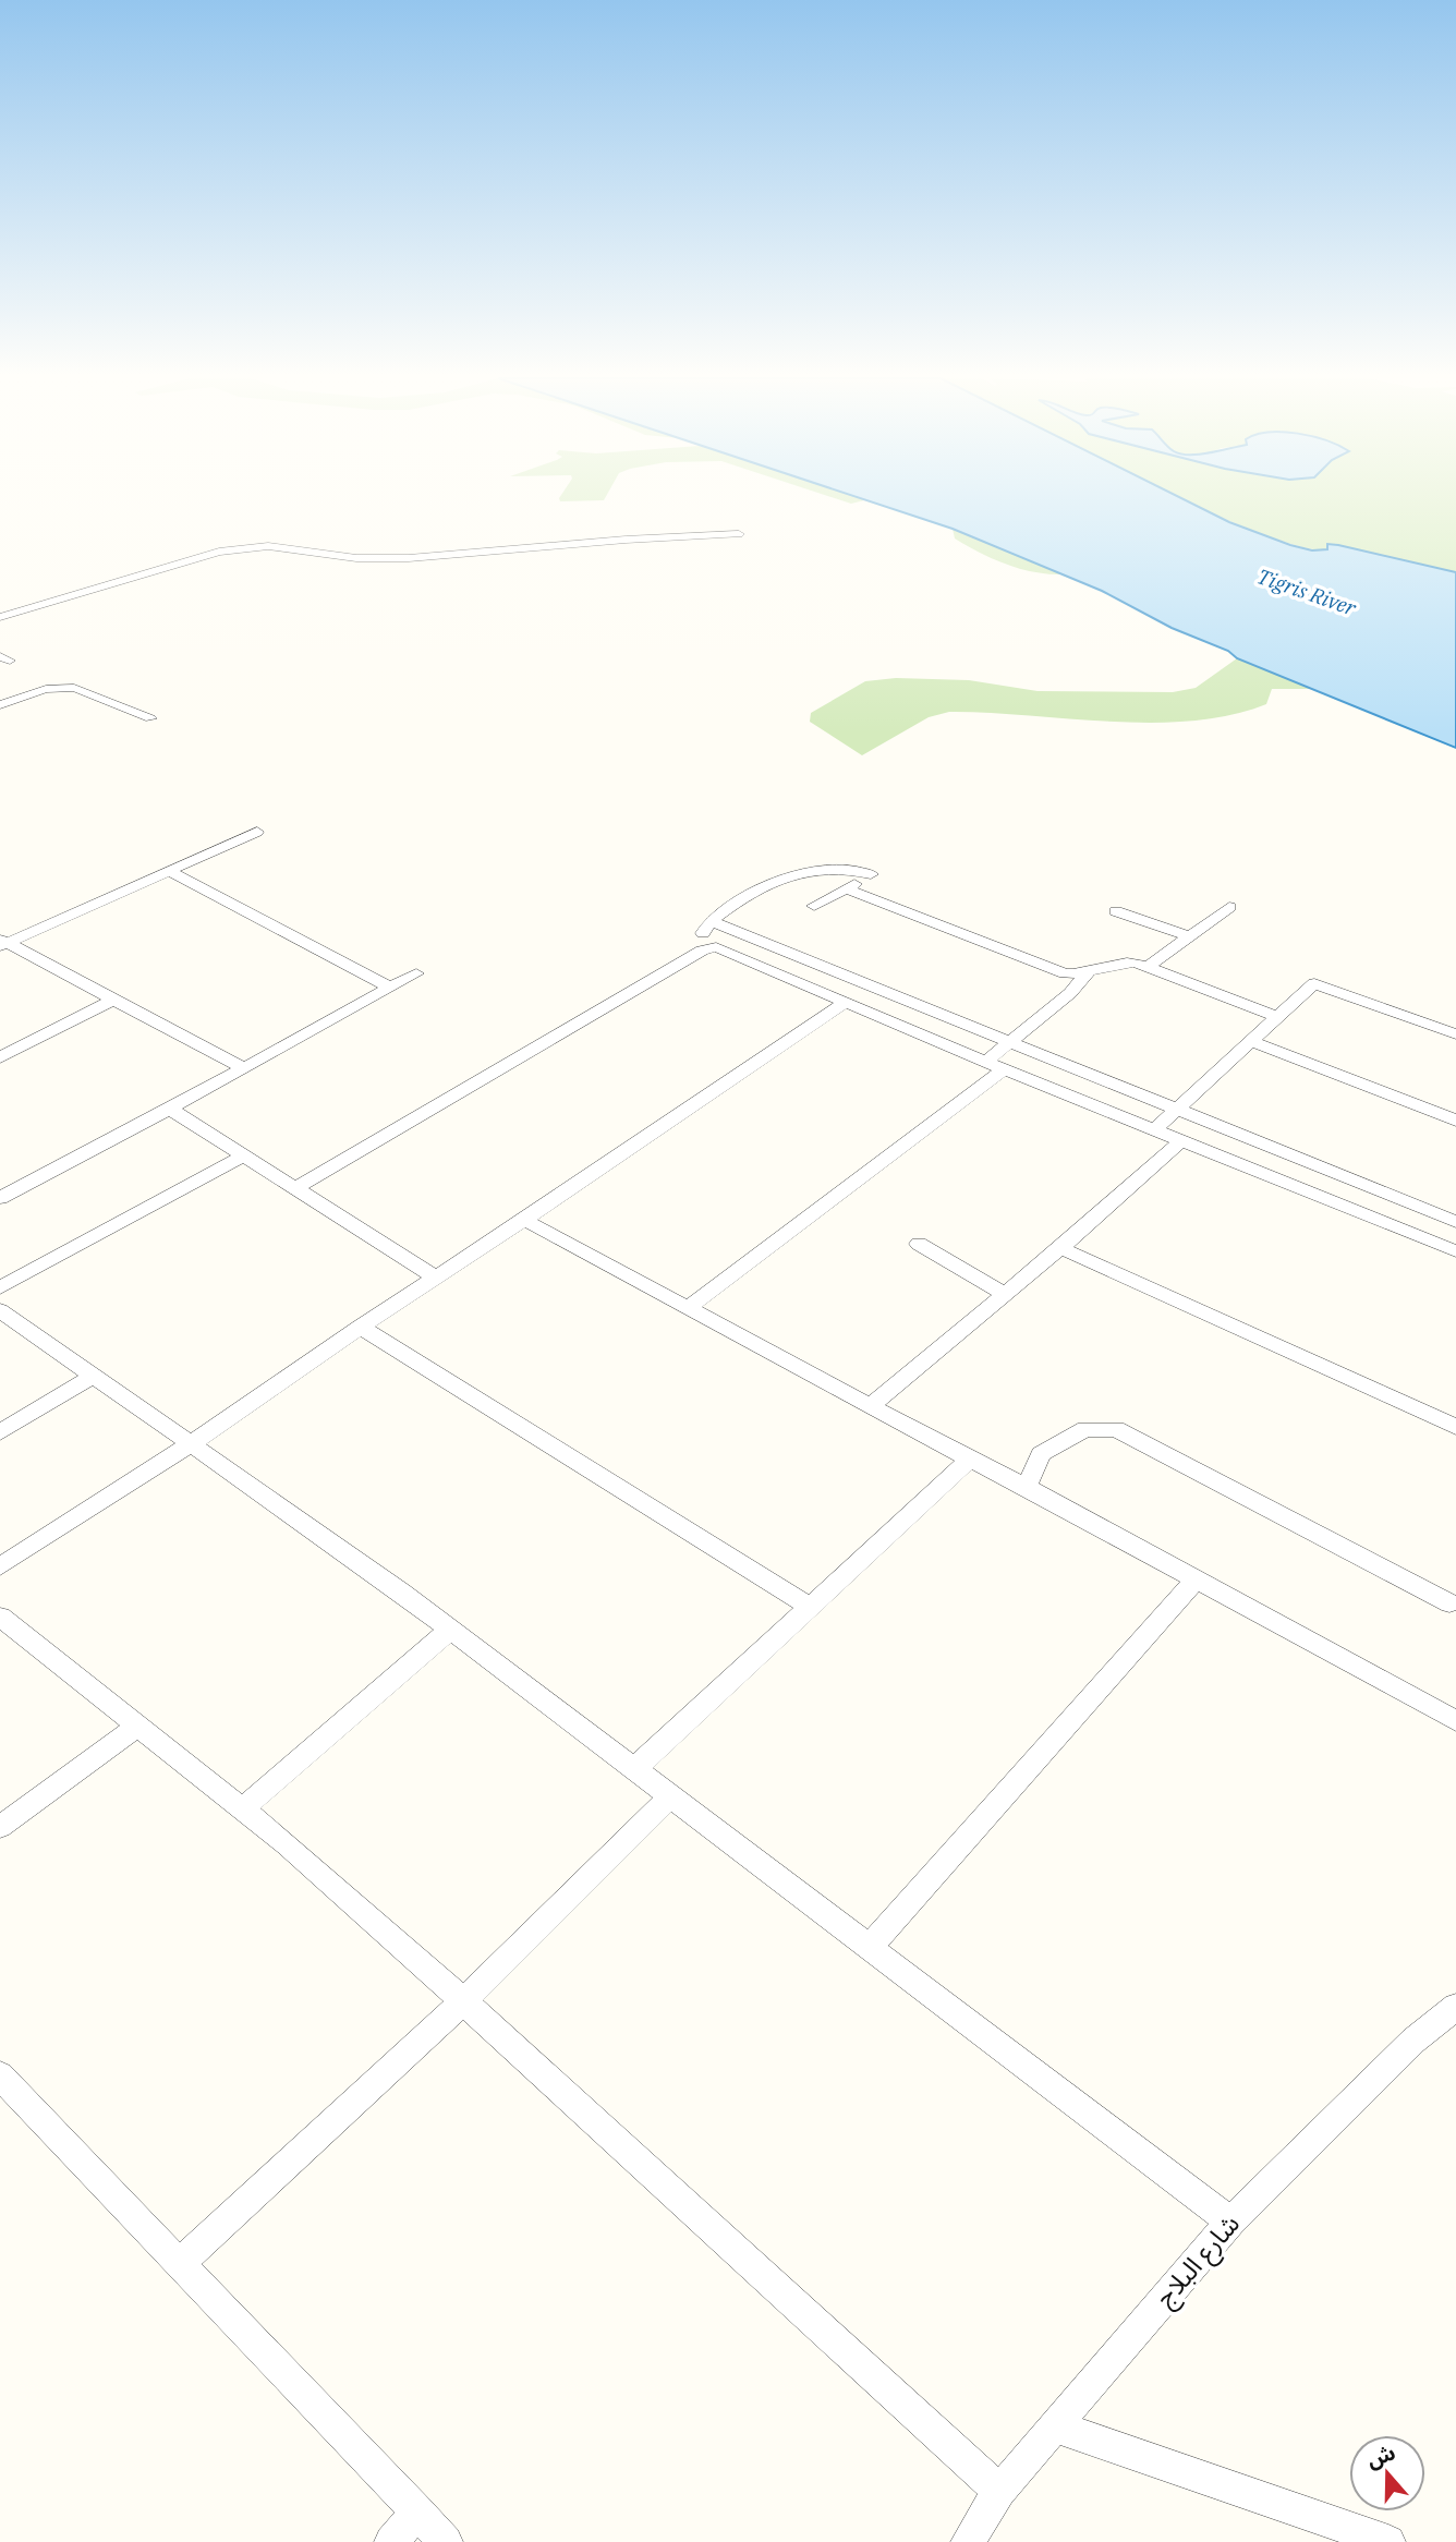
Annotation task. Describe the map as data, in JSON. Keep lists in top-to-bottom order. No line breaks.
{"streets":{"street":["شارع البلاج"]},"water":["Tigris River"],"north":"top"}
